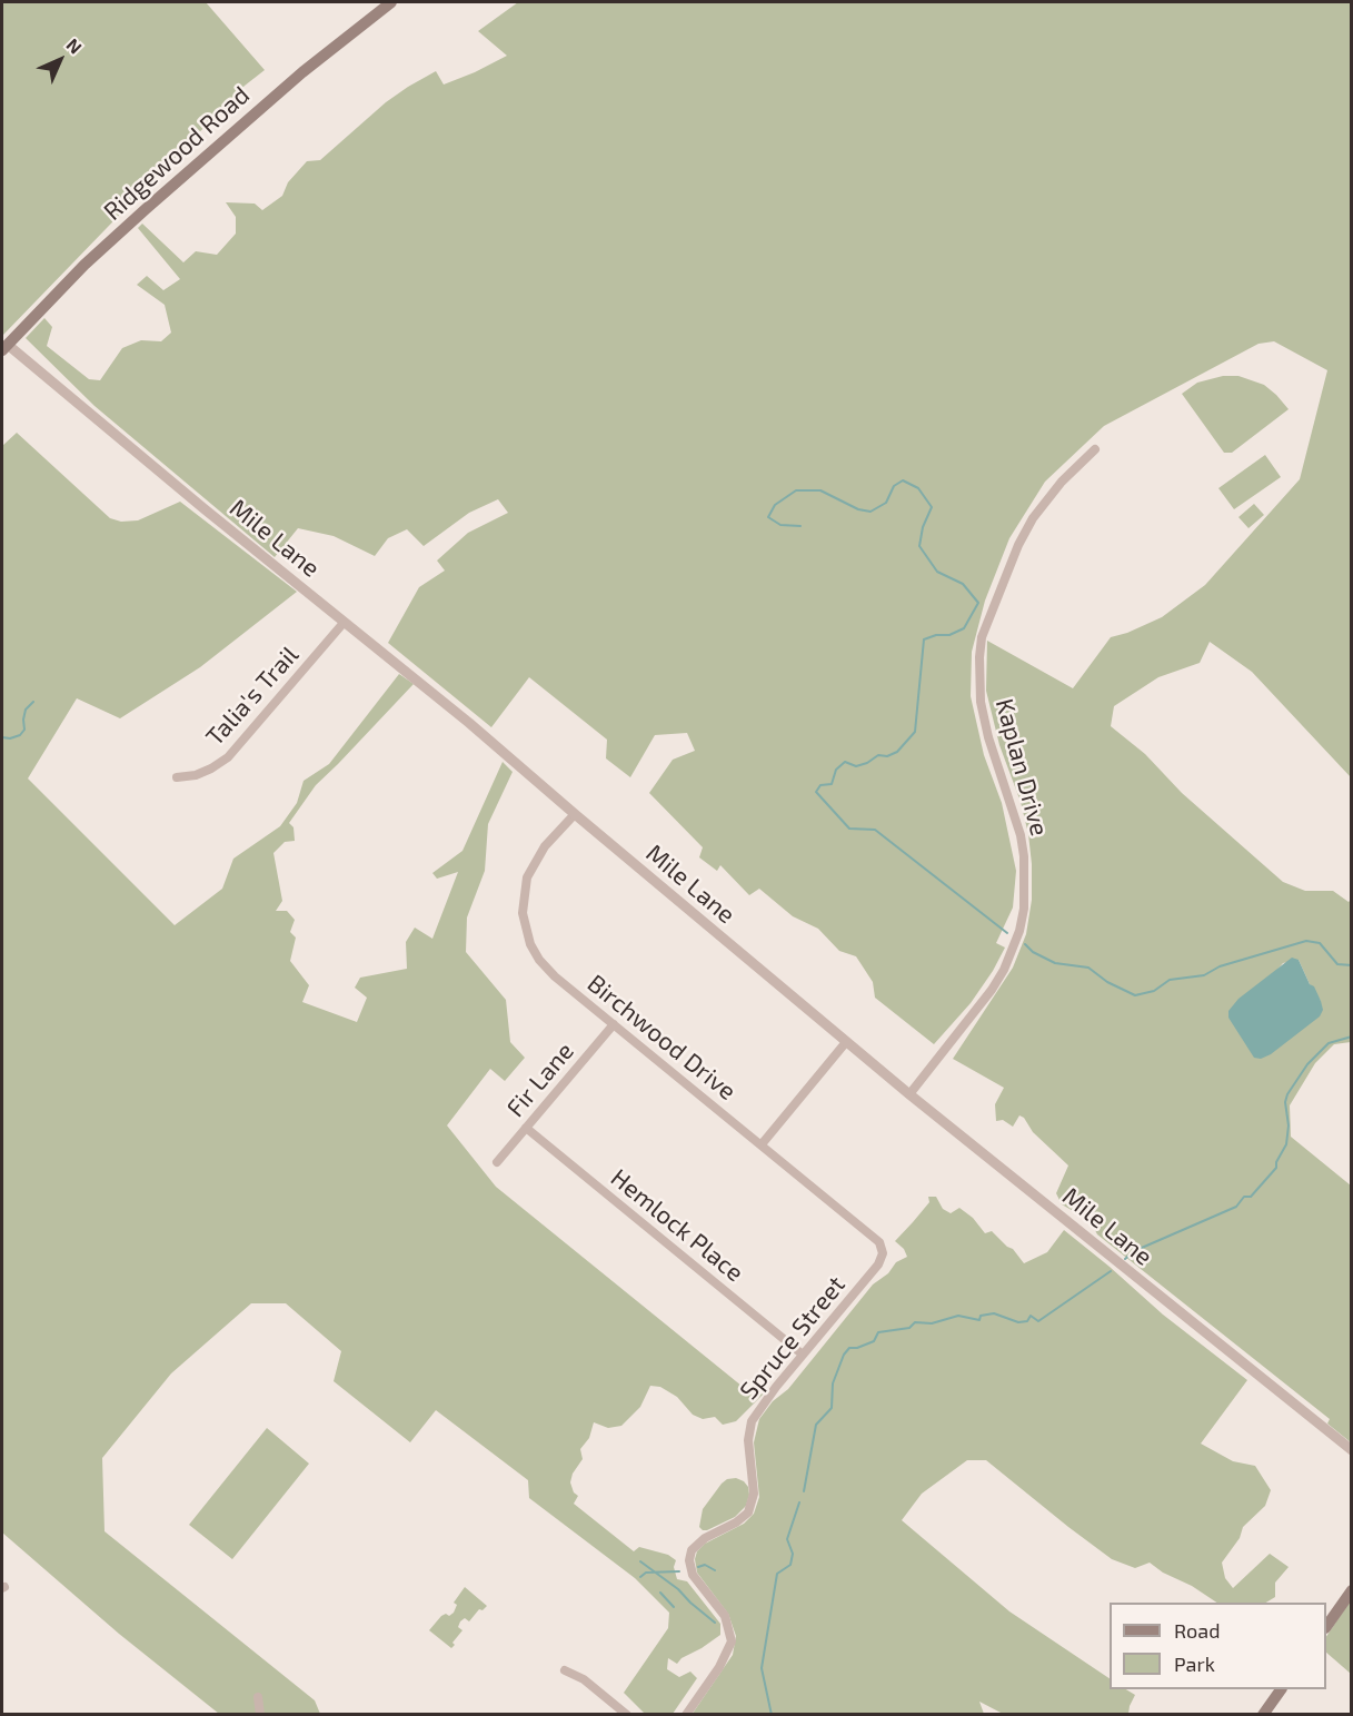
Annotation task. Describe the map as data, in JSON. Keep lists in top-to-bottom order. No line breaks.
{"streets":{"main road":["Ridgewood Road"],"street":["Mile Lane","Talia's Trail","Kaplan Drive","Birchwood Drive","Fir Lane","Hemlock Place","Spruce Street"]},"crossings":[["Ridgewood Road","Mile Lane"],["Mile Lane","Talia's Trail"],["Mile Lane","Kaplan Drive"],["Mile Lane","Birchwood Drive"],["Birchwood Drive","Fir Lane"],["Birchwood Drive","Spruce Street"],["Fir Lane","Hemlock Place"],["Hemlock Place","Spruce Street"]],"legend":["Road","Park"],"north":"top right"}
